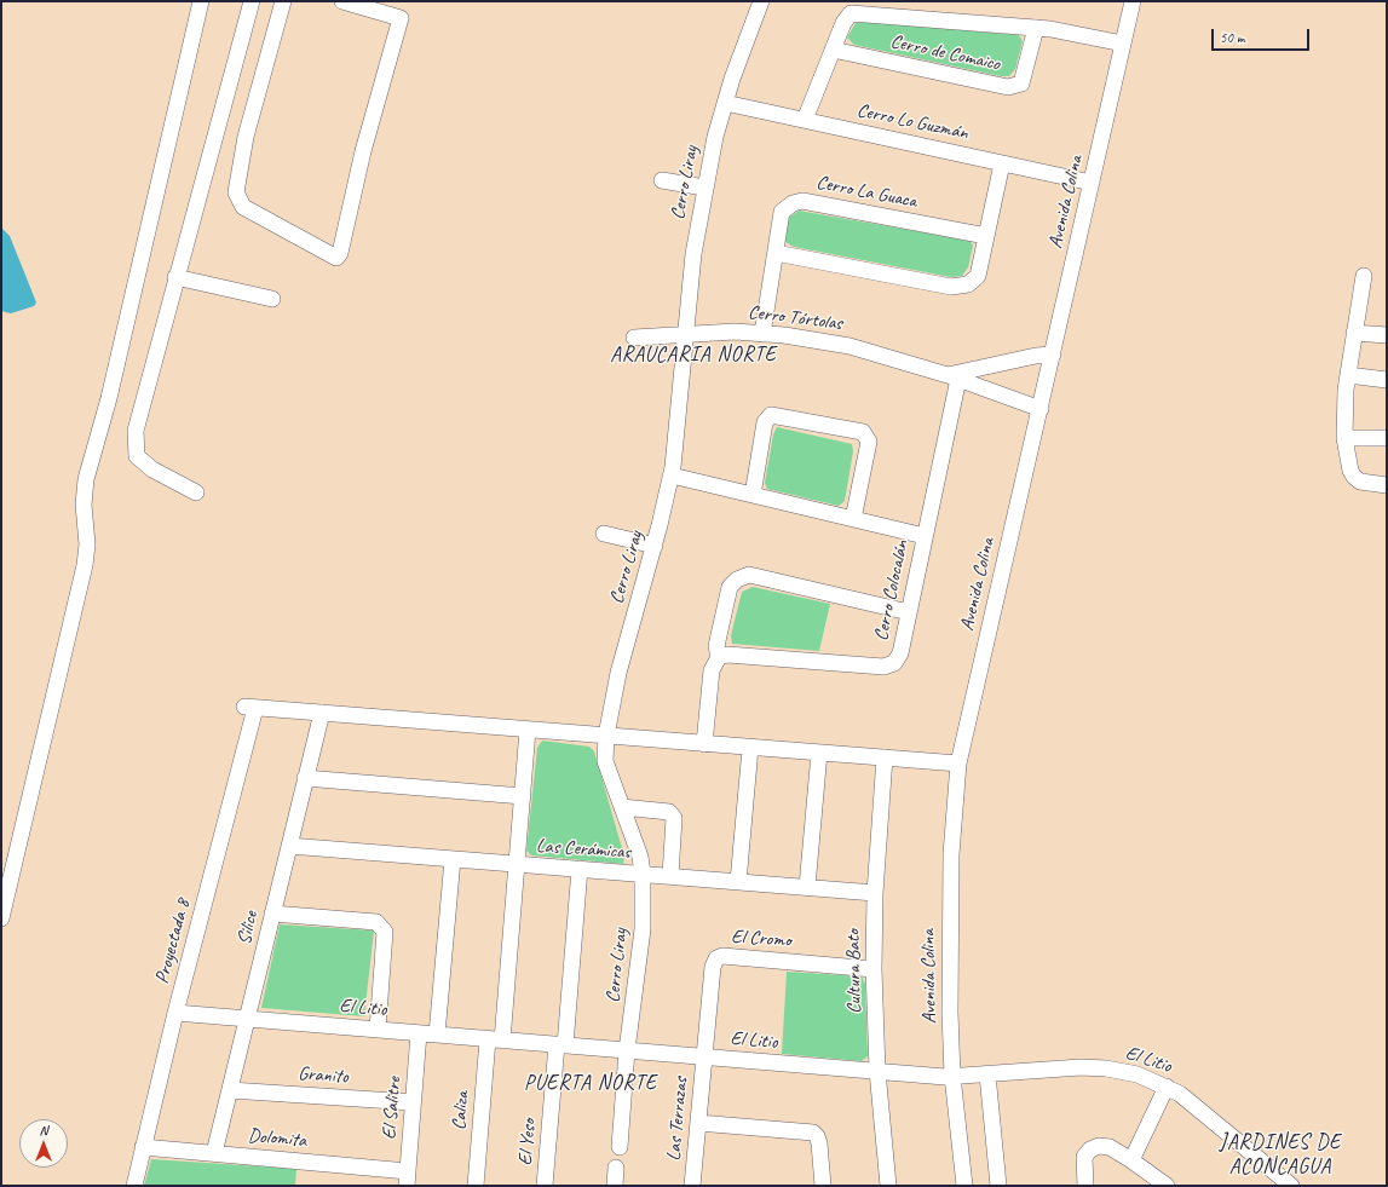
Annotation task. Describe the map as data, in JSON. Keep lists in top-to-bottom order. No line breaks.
{"streets":{"street":["Cerro de Comaico","Cerro Lo Guzmán","Cerro Liray","Cerro La Guaca","Avenida Colina","Cerro Tórtolas","Cerro Colocalán","Las Cerámicas","Silice","El Cromo","Proyectada 8","Cultura Bato","El Litio","Granito","El Salitre","Caliza","Las Terrazas","Dolomita","El Yeso"]},"crossings":[["Cerro de Comaico","Cerro Lo Guzmán"],["Cerro de Comaico","Avenida Colina"],["Cerro Lo Guzmán","Cerro Liray"],["Cerro Lo Guzmán","Avenida Colina"],["Cerro Liray","Cerro Tórtolas"],["Cerro Liray","Las Cerámicas"],["Cerro Liray","El Litio"],["Cerro La Guaca","Cerro Tórtolas"],["Avenida Colina","Cerro Tórtolas"],["Avenida Colina","El Litio"],["Cerro Tórtolas","Cerro Colocalán"],["Las Cerámicas","Silice"],["Las Cerámicas","Cultura Bato"],["Las Cerámicas","Caliza"],["Las Cerámicas","El Yeso"],["Silice","Proyectada 8"],["Silice","El Litio"],["Silice","Granito"],["Silice","Dolomita"],["El Cromo","Cultura Bato"],["El Cromo","El Litio"],["El Cromo","Las Terrazas"],["Proyectada 8","El Litio"],["Proyectada 8","Dolomita"],["Cultura Bato","El Litio"],["El Litio","El Salitre"],["El Litio","Caliza"],["El Litio","Las Terrazas"],["El Litio","El Yeso"],["Granito","El Salitre"],["El Salitre","Dolomita"]],"districts":["ARAUCARIA NORTE","PUERTA NORTE","JARDINES DE ACONCAGUA"],"scale_bar":"50 m","north":"top"}
